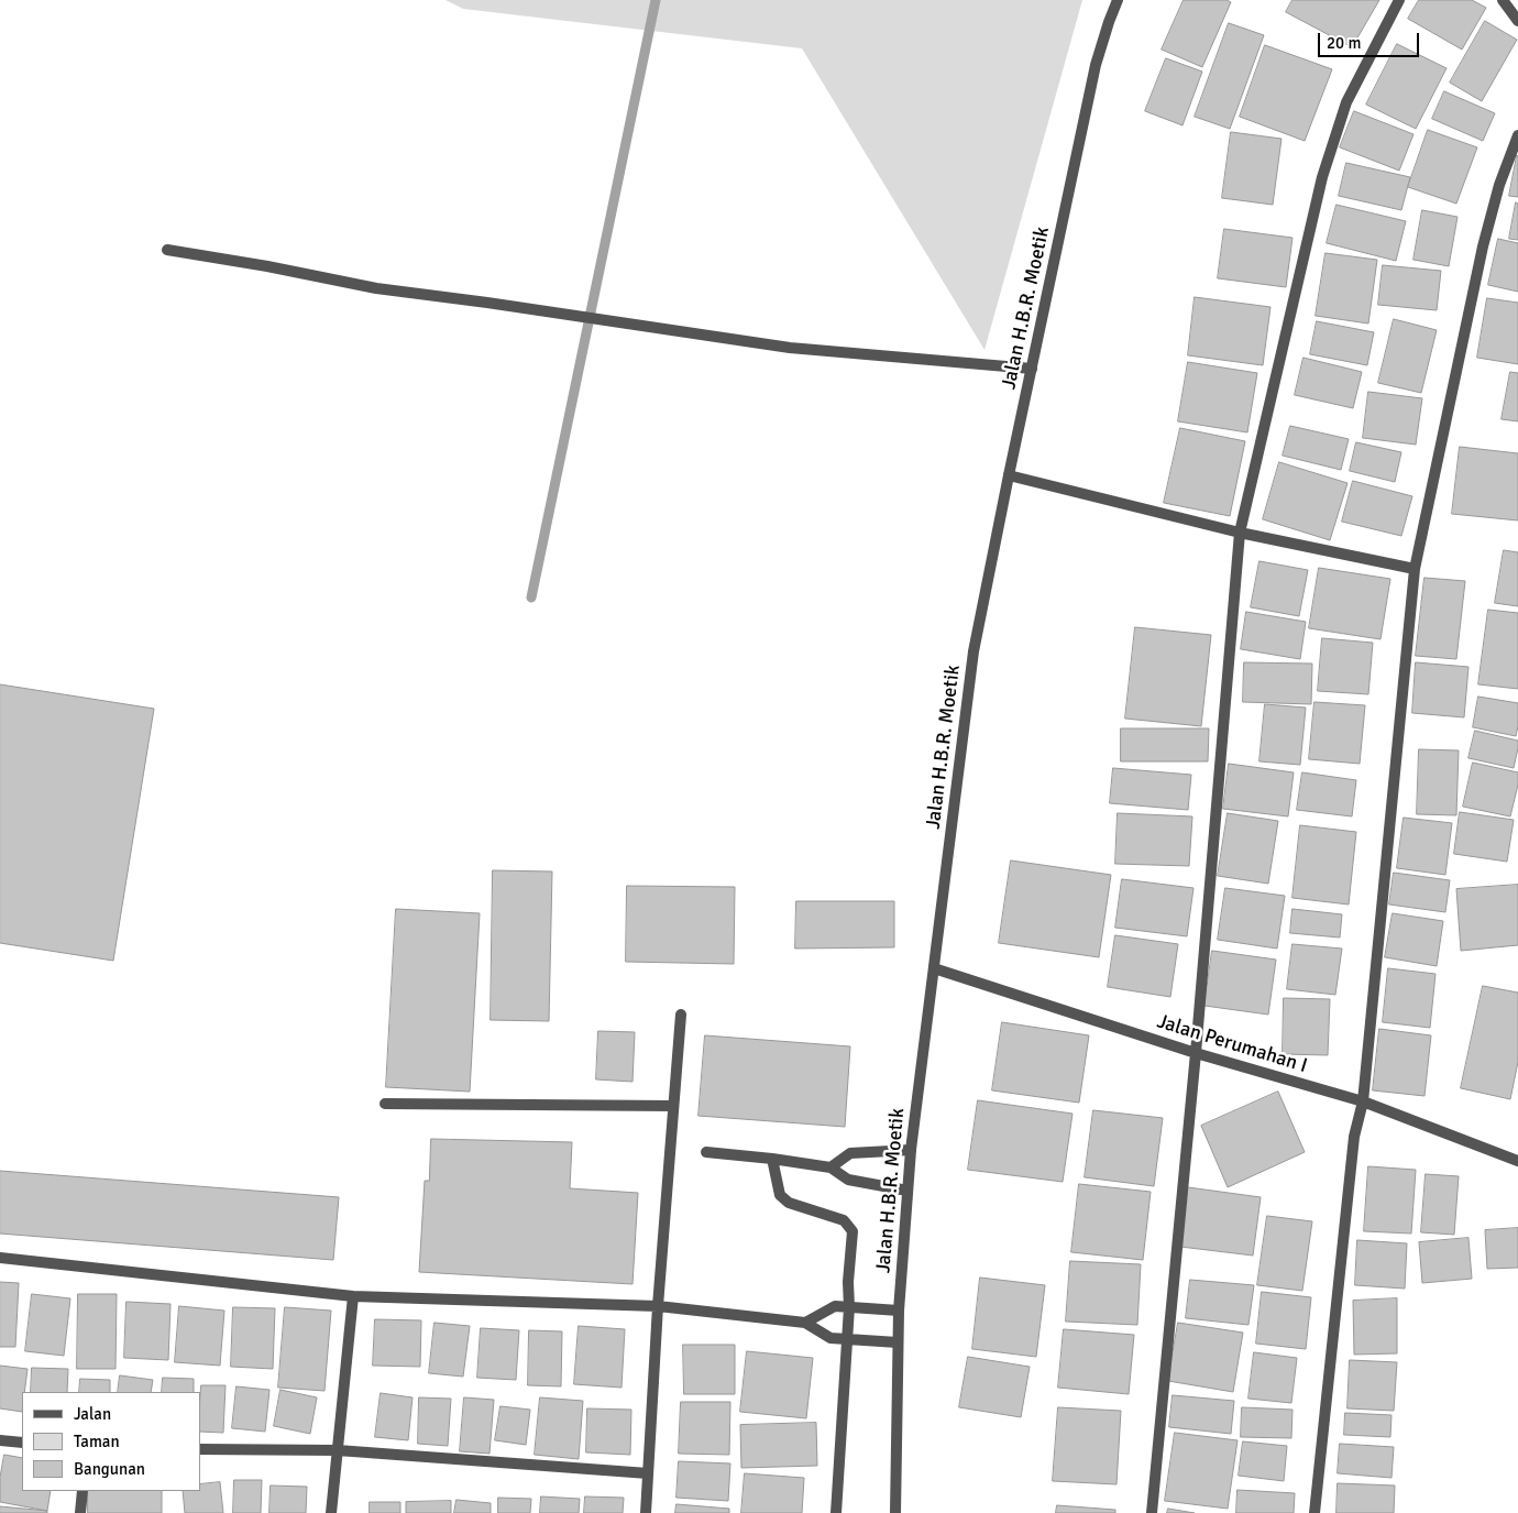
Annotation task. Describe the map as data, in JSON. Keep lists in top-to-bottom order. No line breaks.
{"streets":{"street":["Jalan H.B.R. Moetik","Jalan Perumahan I"]},"crossings":[["Jalan H.B.R. Moetik","Jalan Perumahan I"]],"legend":["Jalan","Taman","Bangunan"],"scale_bar":"20 m"}
